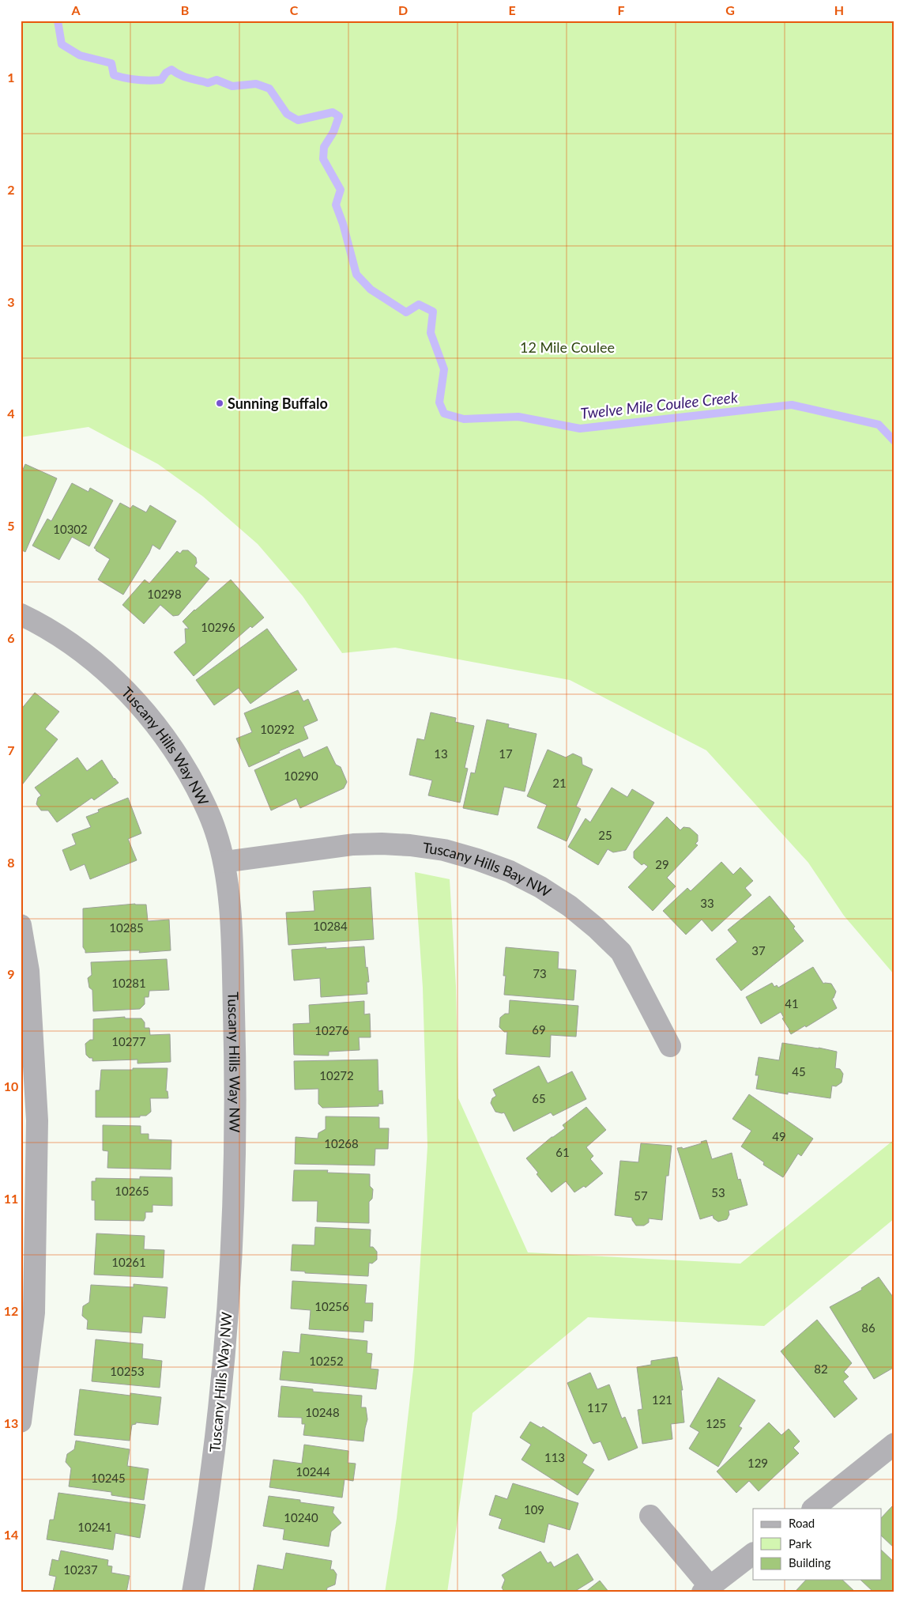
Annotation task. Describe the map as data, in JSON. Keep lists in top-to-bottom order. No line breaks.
{"streets":{"street":["Tuscany Hills Way NW","Tuscany Hills Bay NW"]},"crossings":[["Tuscany Hills Way NW","Tuscany Hills Bay NW"]],"water":["Twelve Mile Coulee Creek"],"parks":["12 Mile Coulee"],"places":["Sunning Buffalo"],"house_numbers":["10302","10298","10296","10292","13","17","10290","21","25","29","33","10284","10285","37","73","10281","41","69","10276","10277","45","10272","65","49","10268","61","10265","53","57","10261","10256","86","10252","82","10253","121","117","10248","125","113","129","10244","10245","109","10240","10241","10237"],"legend":["Road","Park","Building"],"grid":{"columns":["A","B","C","D","E","F","G","H"],"rows":["1","2","3","4","5","6","7","8","9","10","11","12","13","14"]}}
